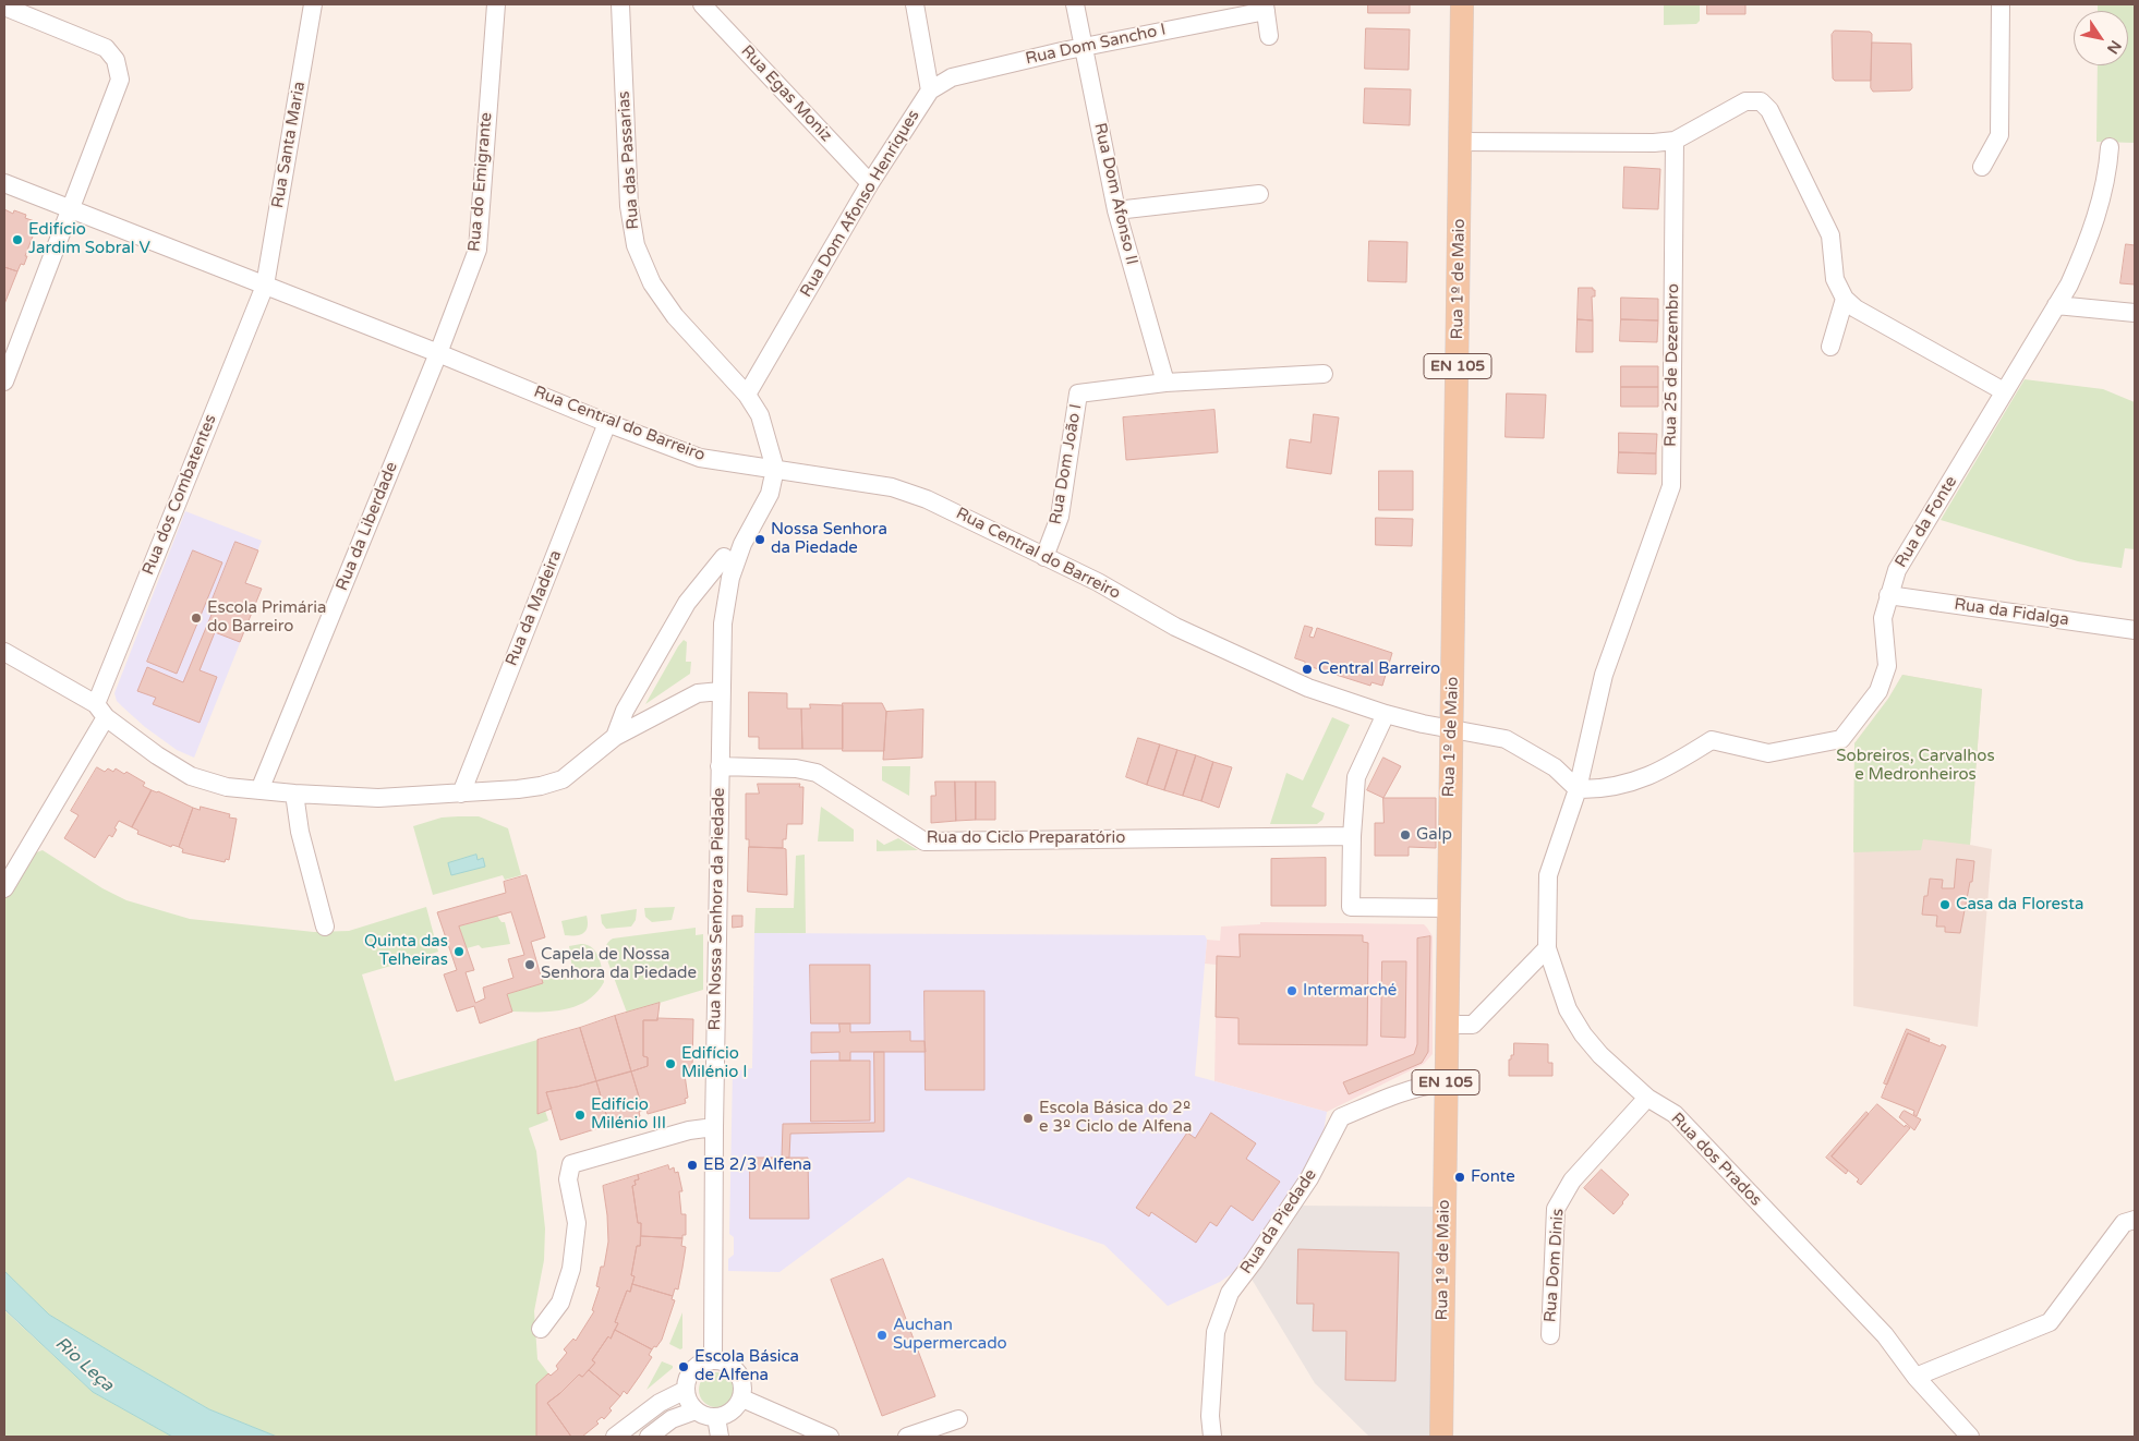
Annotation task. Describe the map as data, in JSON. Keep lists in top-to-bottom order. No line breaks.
{"streets":{"main road":["Rua 1º de Maio","EN 105"],"street":["Rua Dom Sancho I","Rua Egas Moniz","Rua Santa Maria","Rua das Passarias","Rua do Emigrante","Rua Dom Afonso II","Rua Dom Afonso Henriques","Rua 25 de Dezembro","Rua Central do Barreiro","Rua Dom João I","Rua dos Combatentes","Rua da Fonte","Rua da Liberdade","Rua da Madeira","Rua da Fidalga","Rua do Ciclo Preparatório","Rua Nossa Senhora da Piedade","Rua dos Prados","Rua da Piedade","Rua Dom Dinis"]},"crossings":[["Rua Dom Sancho I","Rua Dom Afonso II"],["Rua Dom Sancho I","Rua Dom Afonso Henriques"],["Rua Egas Moniz","Rua Dom Afonso Henriques"],["Rua Santa Maria","Rua Central do Barreiro"],["Rua Santa Maria","Rua dos Combatentes"],["Rua das Passarias","Rua Dom Afonso Henriques"],["Rua das Passarias","Rua Central do Barreiro"],["Rua das Passarias","Rua Nossa Senhora da Piedade"],["Rua do Emigrante","Rua Central do Barreiro"],["Rua do Emigrante","Rua da Liberdade"],["Rua Dom Afonso II","Rua Dom João I"],["Rua 1º de Maio","Rua Central do Barreiro"],["Rua 1º de Maio","Rua da Piedade"],["Rua 25 de Dezembro","Rua Central do Barreiro"],["Rua 25 de Dezembro","Rua da Fonte"],["Rua 25 de Dezembro","Rua dos Prados"],["Rua Central do Barreiro","Rua Dom João I"],["Rua Central do Barreiro","Rua dos Combatentes"],["Rua Central do Barreiro","Rua da Fonte"],["Rua Central do Barreiro","Rua da Liberdade"],["Rua Central do Barreiro","Rua da Madeira"],["Rua Central do Barreiro","Rua Nossa Senhora da Piedade"],["Rua Central do Barreiro","Rua dos Prados"],["Rua da Fonte","Rua da Fidalga"],["Rua da Fonte","Rua dos Prados"],["Rua do Ciclo Preparatório","Rua Nossa Senhora da Piedade"],["Rua dos Prados","Rua Dom Dinis"]],"water":["Rio Leça"],"parks":["Sobreiros, Carvalhos e Medronheiros"],"places":["Edifício Jardim Sobral V","Nossa Senhora da Piedade","Escola Primária do Barreiro","Central Barreiro","Galp","Casa da Floresta","Quinta das Telheiras","Capela de Nossa Senhora da Piedade","Intermarché","Edifício Milénio I","Edifício Milénio III","Escola Básica do 2º e 3º Ciclo de Alfena","EB 2/3 Alfena","Fonte","Auchan Supermercado","Escola Básica de Alfena"],"north":"bottom right"}
